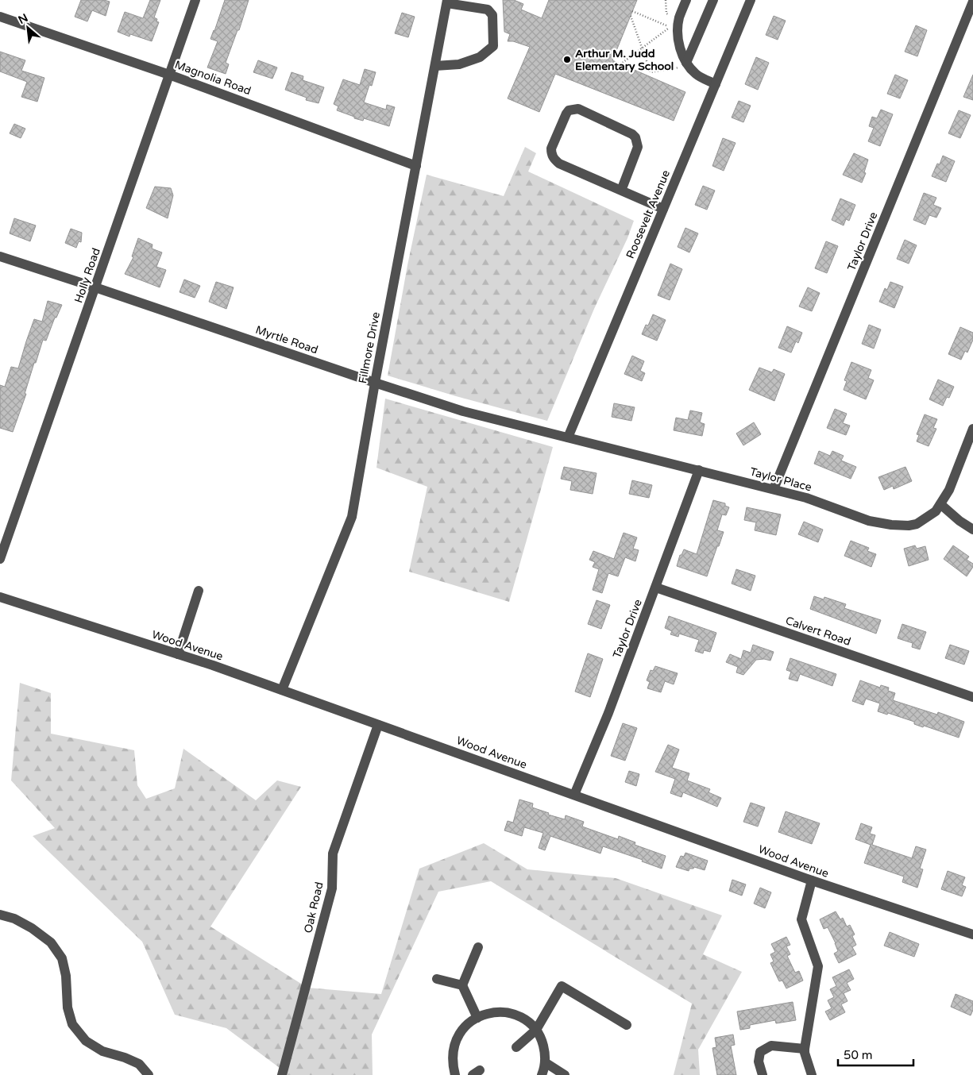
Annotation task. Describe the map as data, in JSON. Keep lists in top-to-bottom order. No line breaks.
{"streets":{"street":["Magnolia Road","Roosevelt Avenue","Taylor Drive","Holly Road","Myrtle Road","Fillmore Drive","Taylor Place","Calvert Road","Wood Avenue","Oak Road"]},"crossings":[["Magnolia Road","Holly Road"],["Magnolia Road","Fillmore Drive"],["Roosevelt Avenue","Myrtle Road"],["Roosevelt Avenue","Taylor Place"],["Taylor Drive","Taylor Place"],["Taylor Drive","Calvert Road"],["Taylor Drive","Wood Avenue"],["Holly Road","Myrtle Road"],["Myrtle Road","Fillmore Drive"],["Myrtle Road","Taylor Place"],["Fillmore Drive","Wood Avenue"],["Wood Avenue","Oak Road"]],"places":["Arthur M. Judd Elementary School"],"scale_bar":"50 m","north":"top left"}
